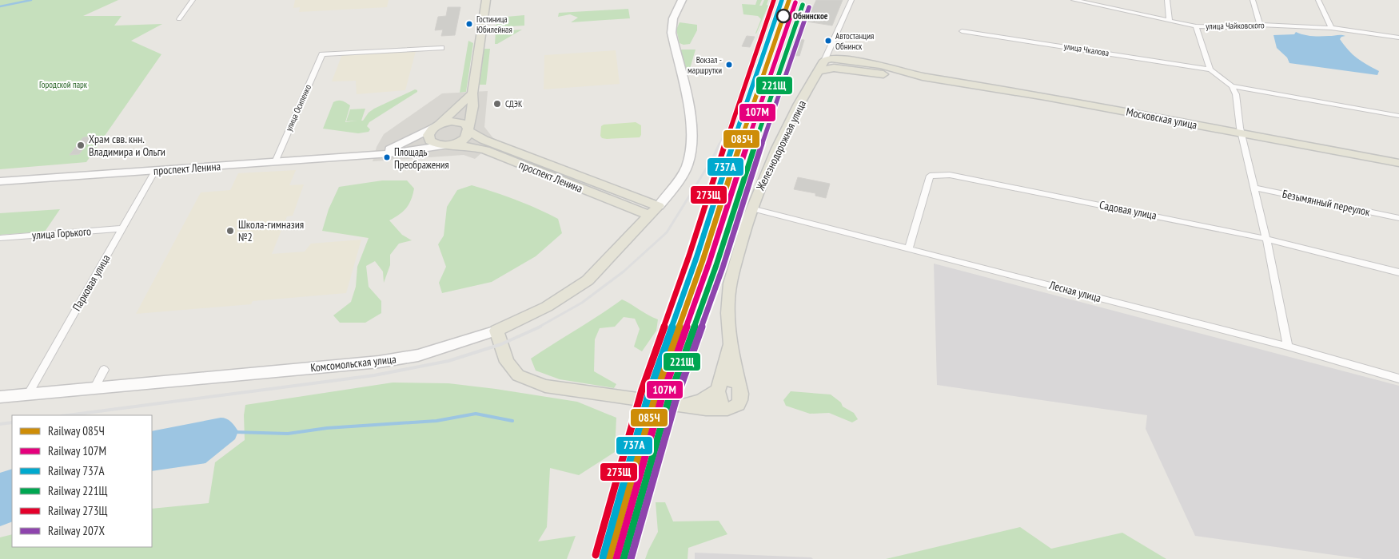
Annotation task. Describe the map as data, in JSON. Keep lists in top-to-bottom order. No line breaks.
{"streets":{"main road":["Московская улица","Железнодорожная улица","проспект Ленина","Комсомольская улица"],"street":["улица Чайковского","улица Чкалова","улица Осипенко","Безымянный переулок","Садовая улица","улица Горького","Парковая улица","Лесная улица"]},"crossings":[["улица Осипенко","проспект Ленина"],["Московская улица","Железнодорожная улица"],["Железнодорожная улица","Лесная улица"],["проспект Ленина","Парковая улица"],["проспект Ленина","Комсомольская улица"],["Садовая улица","Лесная улица"],["улица Горького","Парковая улица"],["Парковая улица","Комсомольская улица"]],"parks":["Городской парк"],"places":["Обнинское","Гостиница Юбилейная","Автостанция Обнинск","Вокзал - маршрутки","СДЭК","Храм свв. кнн. Владимира и Ольги","Площадь Преображения","Школа-гимназия №2"],"lines":["rail line 085Ч","rail line 737А","rail line 273Щ","rail line 107М","rail line 221Щ","rail line 207Х"],"legend":["Railway 085Ч","Railway 107М","Railway 737А","Railway 221Щ","Railway 273Щ","Railway 207Х"]}
